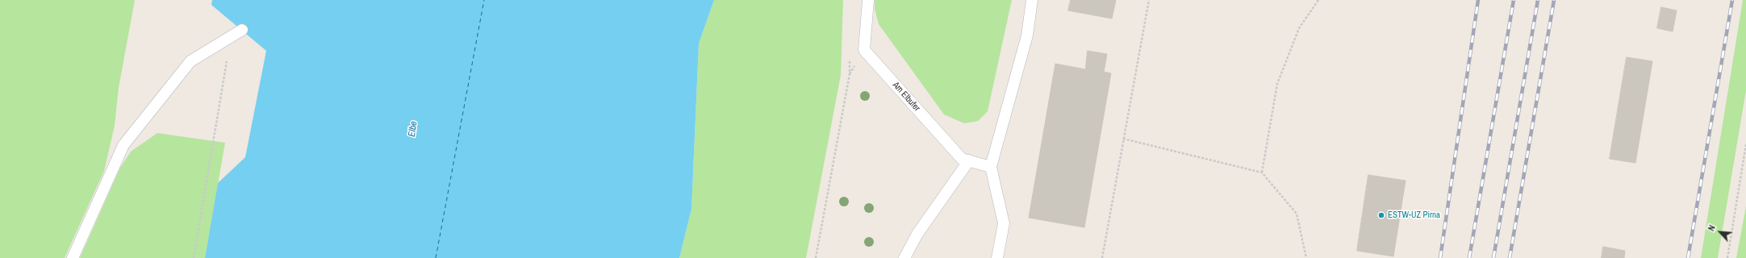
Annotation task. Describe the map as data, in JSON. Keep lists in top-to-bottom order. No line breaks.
{"streets":{"lane":["Am Elbufer"]},"water":["Elbe"],"places":["ESTW-UZ Pirna"],"north":"top left"}
